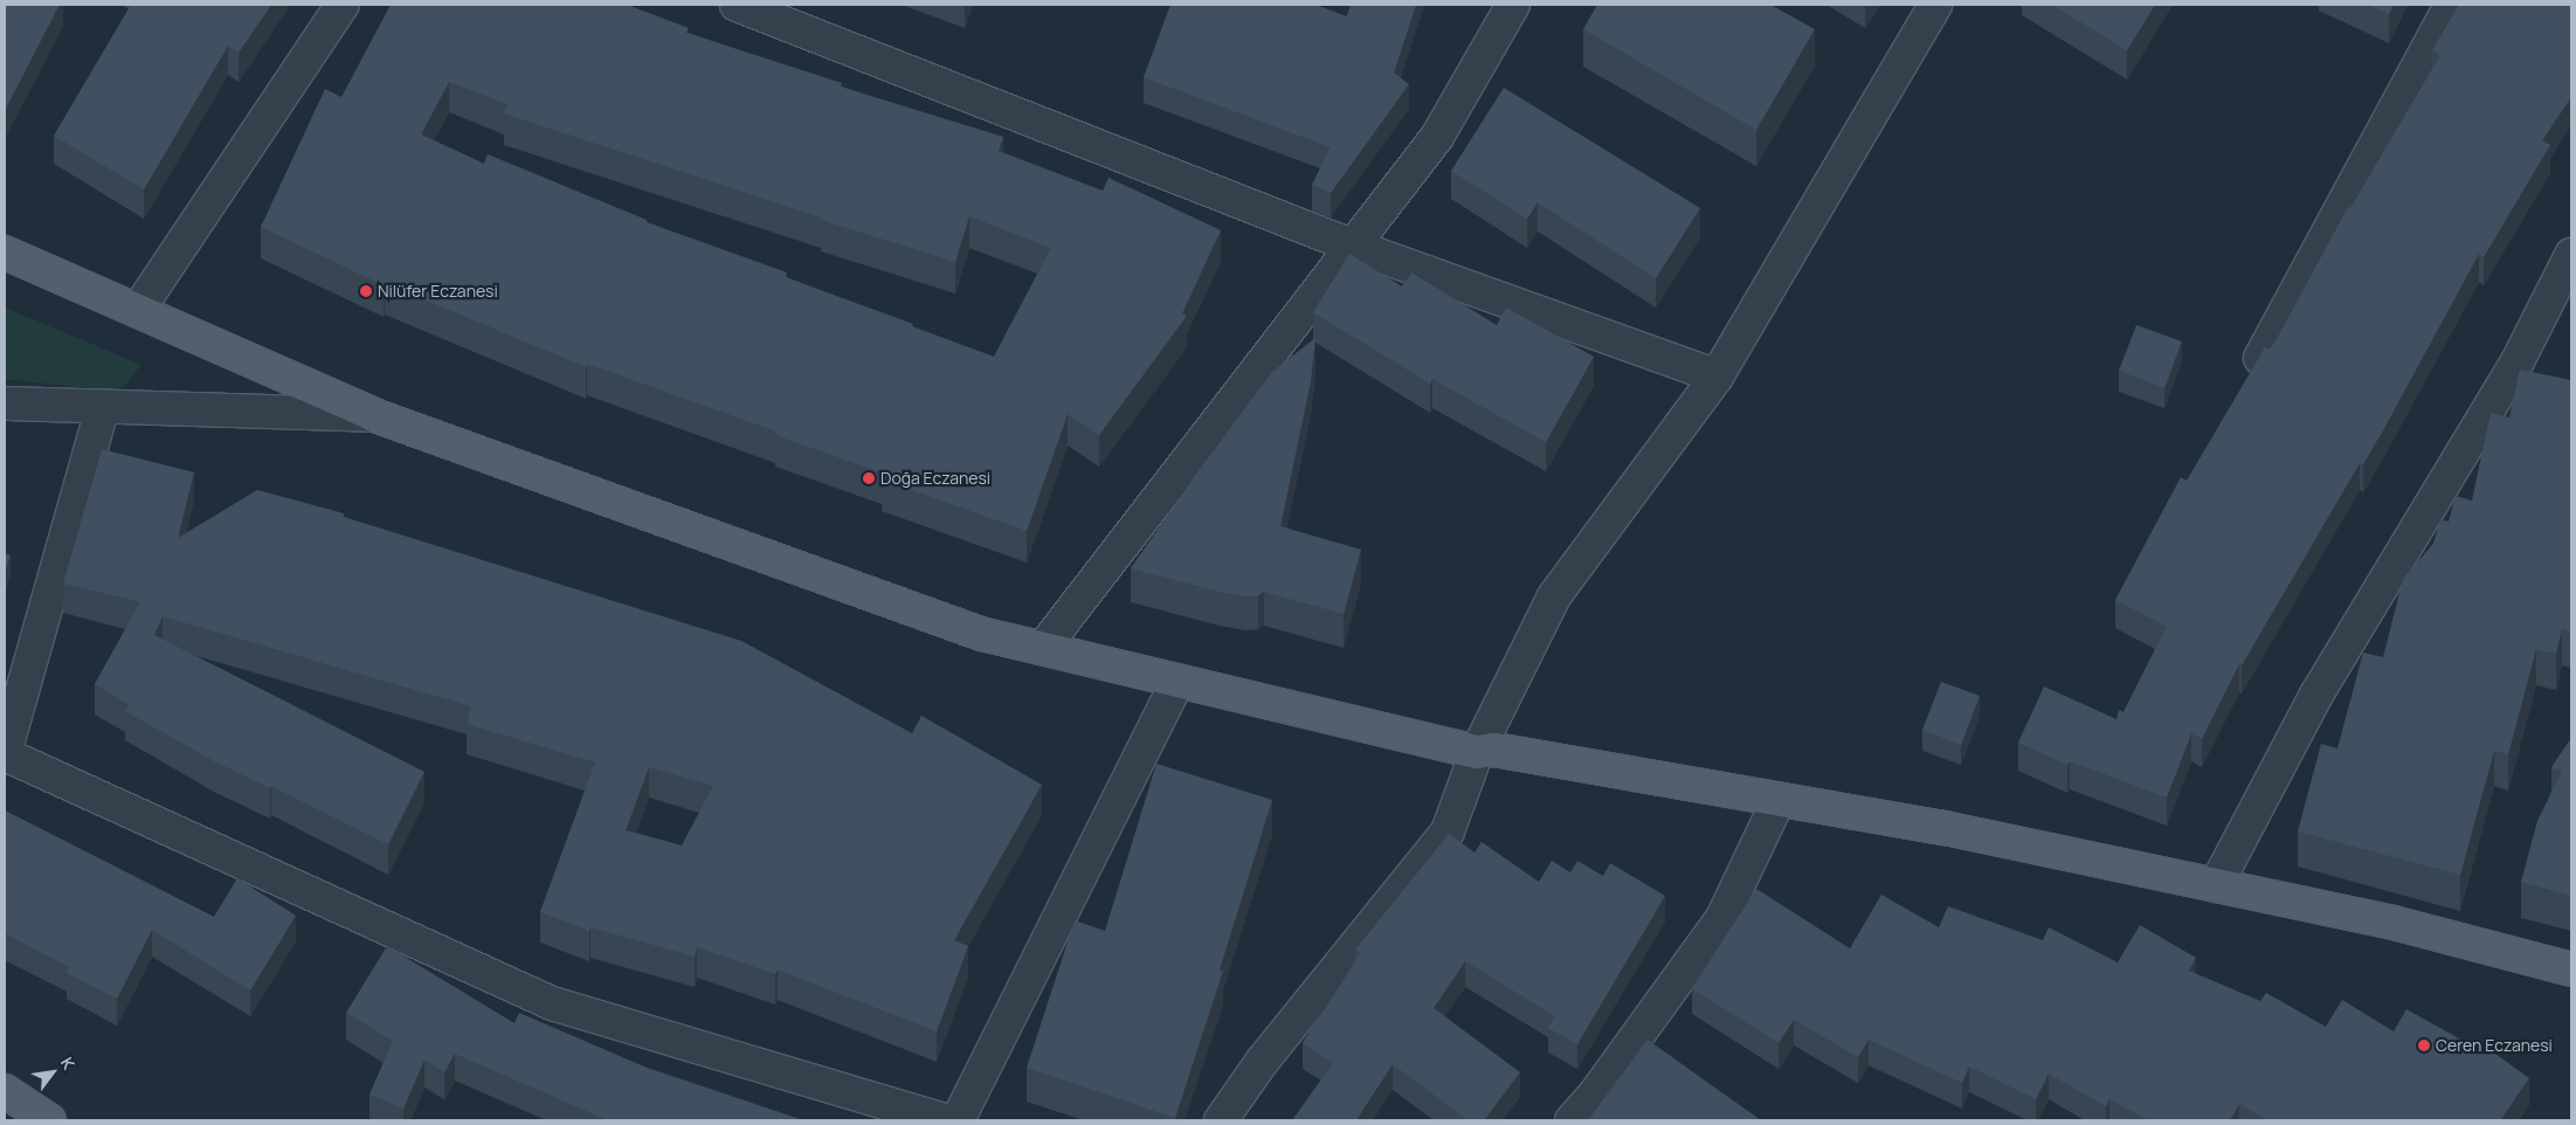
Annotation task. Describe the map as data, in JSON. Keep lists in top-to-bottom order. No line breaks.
{"places":["Nilüfer Eczanesi","Doğa Eczanesi","Ceren Eczanesi"],"north":"top right"}
